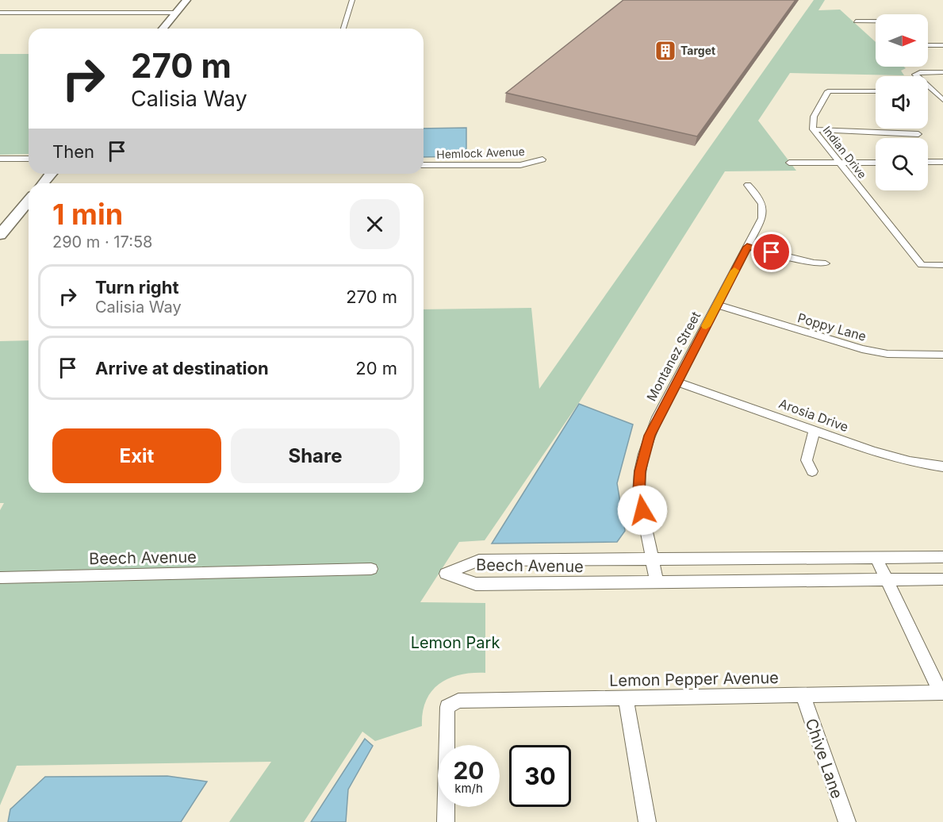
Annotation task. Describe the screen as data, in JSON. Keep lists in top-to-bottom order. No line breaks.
{"streets":{"street":["Indian Drive","Hemlock Avenue","Poppy Lane","Montanez Street","Arosia Drive","Beech Avenue","Lemon Pepper Avenue","Chive Lane"]},"crossings":[["Poppy Lane","Montanez Street"],["Montanez Street","Arosia Drive"],["Montanez Street","Beech Avenue"],["Lemon Pepper Avenue","Chive Lane"]],"parks":["Lemon Park"],"places":{"building":["Target"]},"north":"right","page":{"turn":["270 m","Calisia Way"],"then":"Then","heading":["1 min","290 m · 17:58"],"list":[{"name":"Turn right","note":"Calisia Way","value":"270 m"},{"name":"Arrive at destination","value":"20 m"}],"buttons":["Exit","Share"],"speed":"20 km/h","limit":"30"}}
